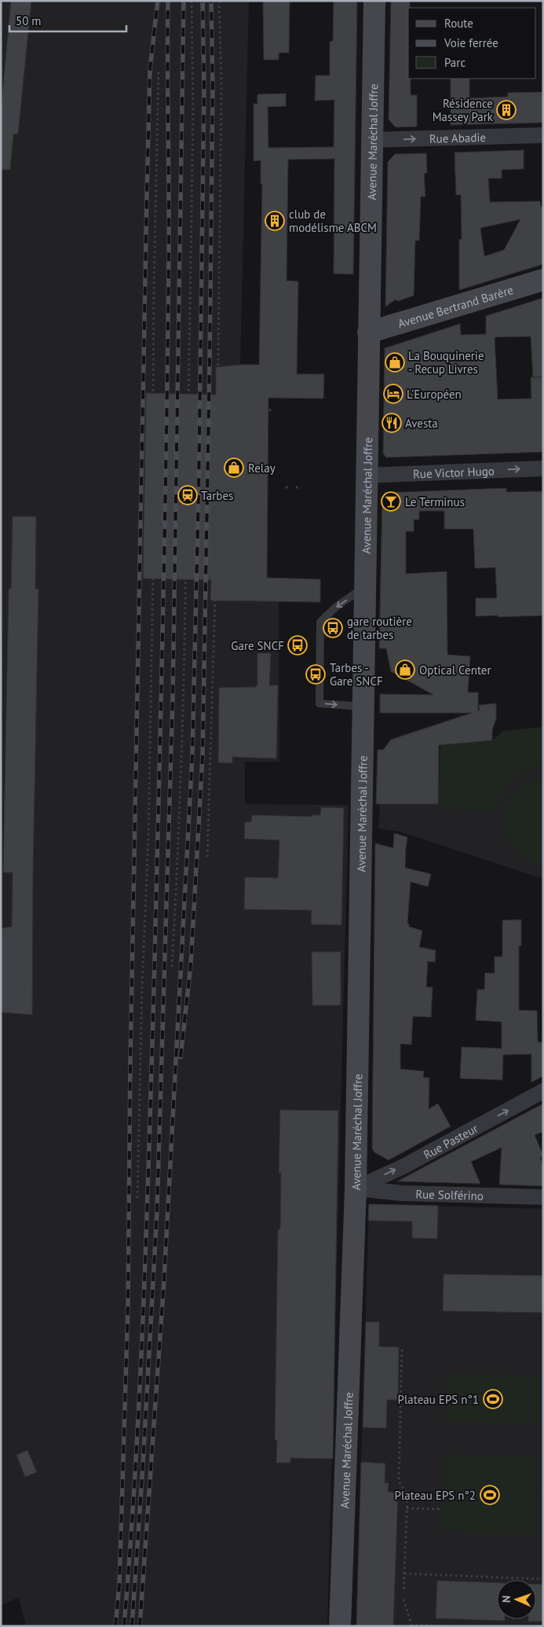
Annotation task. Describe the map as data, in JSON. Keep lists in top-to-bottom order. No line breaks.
{"streets":{"main road":["Avenue Maréchal Joffre","Avenue Bertrand Barère"],"street":["Rue Abadie","Rue Victor Hugo","Rue Pasteur","Rue Solférino"]},"crossings":[["Rue Abadie","Avenue Maréchal Joffre"],["Avenue Maréchal Joffre","Avenue Bertrand Barère"],["Avenue Maréchal Joffre","Rue Victor Hugo"],["Avenue Maréchal Joffre","Rue Pasteur"],["Avenue Maréchal Joffre","Rue Solférino"],["Rue Pasteur","Rue Solférino"]],"one_way":["Rue Abadie","Rue Victor Hugo","Rue Pasteur"],"places":{"building":["Résidence Massey Park","club de modélisme ABCM"],"shop":["La Bouquinerie - Recup Livres","Relay","Optical Center"],"hotel":["L'Européen"],"restaurant":["Avesta"],"station":["Tarbes"],"bar":["Le Terminus"],"bus stop":["gare routière de tarbes","Gare SNCF","Tarbes - Gare SNCF"],"sports":["Plateau EPS n°1","Plateau EPS n°2"]},"legend":["Route","Voie ferrée","Parc"],"scale_bar":"50 m","north":"left"}
